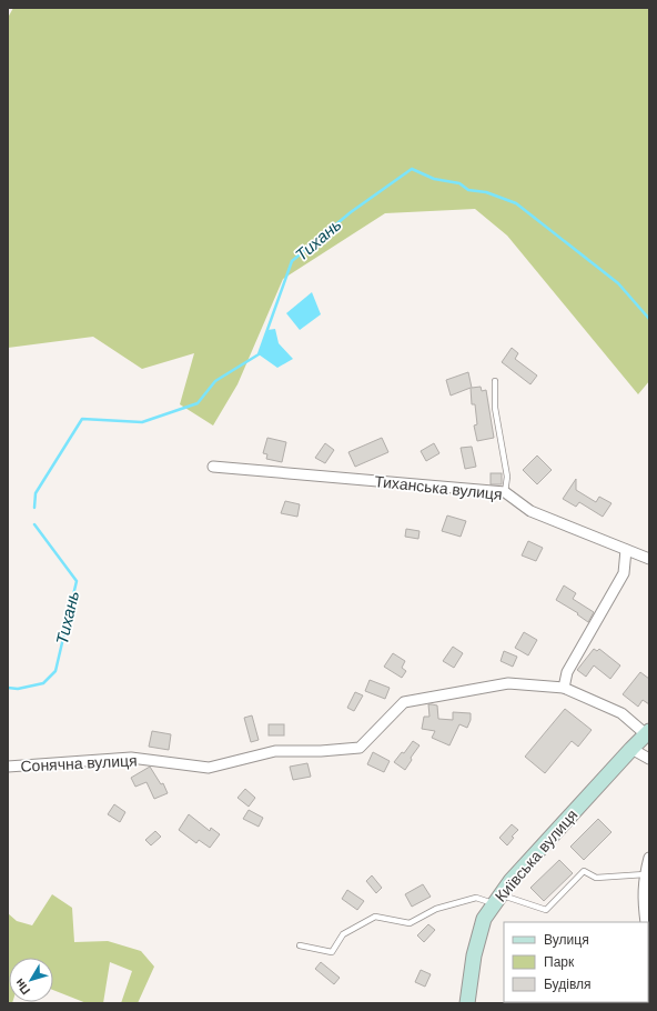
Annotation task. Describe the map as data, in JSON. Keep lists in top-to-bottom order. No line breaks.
{"streets":{"main road":["Київська вулиця"],"street":["Тиханська вулиця","Сонячна вулиця"]},"crossings":[["Сонячна вулиця","Київська вулиця"]],"water":["Тихань"],"legend":["Вулиця","Парк","Будівля"],"north":"bottom left"}
